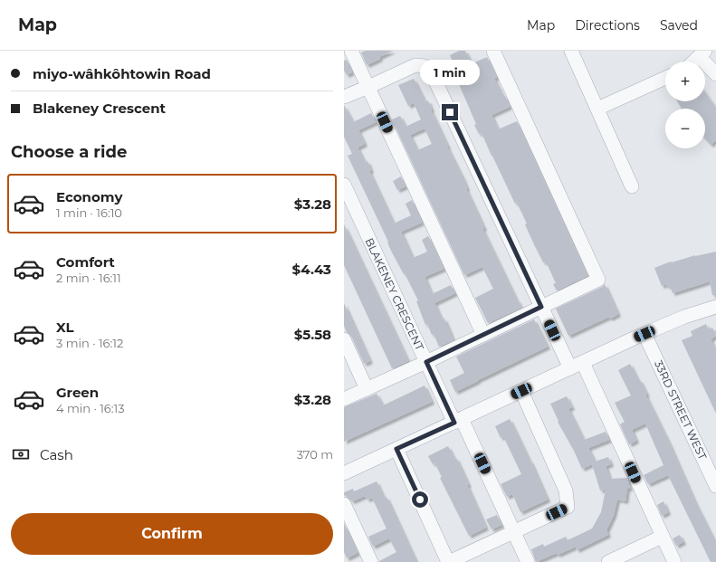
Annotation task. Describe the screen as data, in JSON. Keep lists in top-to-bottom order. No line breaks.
{"streets":{"street":["BLAKENEY CRESCENT","33RD STREET WEST"]},"page":{"header":"Map","nav":["Map","Directions","Saved"],"banner":["miyo-wâhkôhtowin Road","Blakeney Crescent"],"bubble":"1 min","map_buttons":["+","−"],"heading":"Choose a ride","list":[{"name":"Economy","note":"1 min · 16:10","value":"$3.28"},{"name":"Comfort","note":"2 min · 16:11","value":"$4.43"},{"name":"XL","note":"3 min · 16:12","value":"$5.58"},{"name":"Green","note":"4 min · 16:13","value":"$3.28"}],"pay":["Cash","370 m"],"buttons":"Confirm"}}
